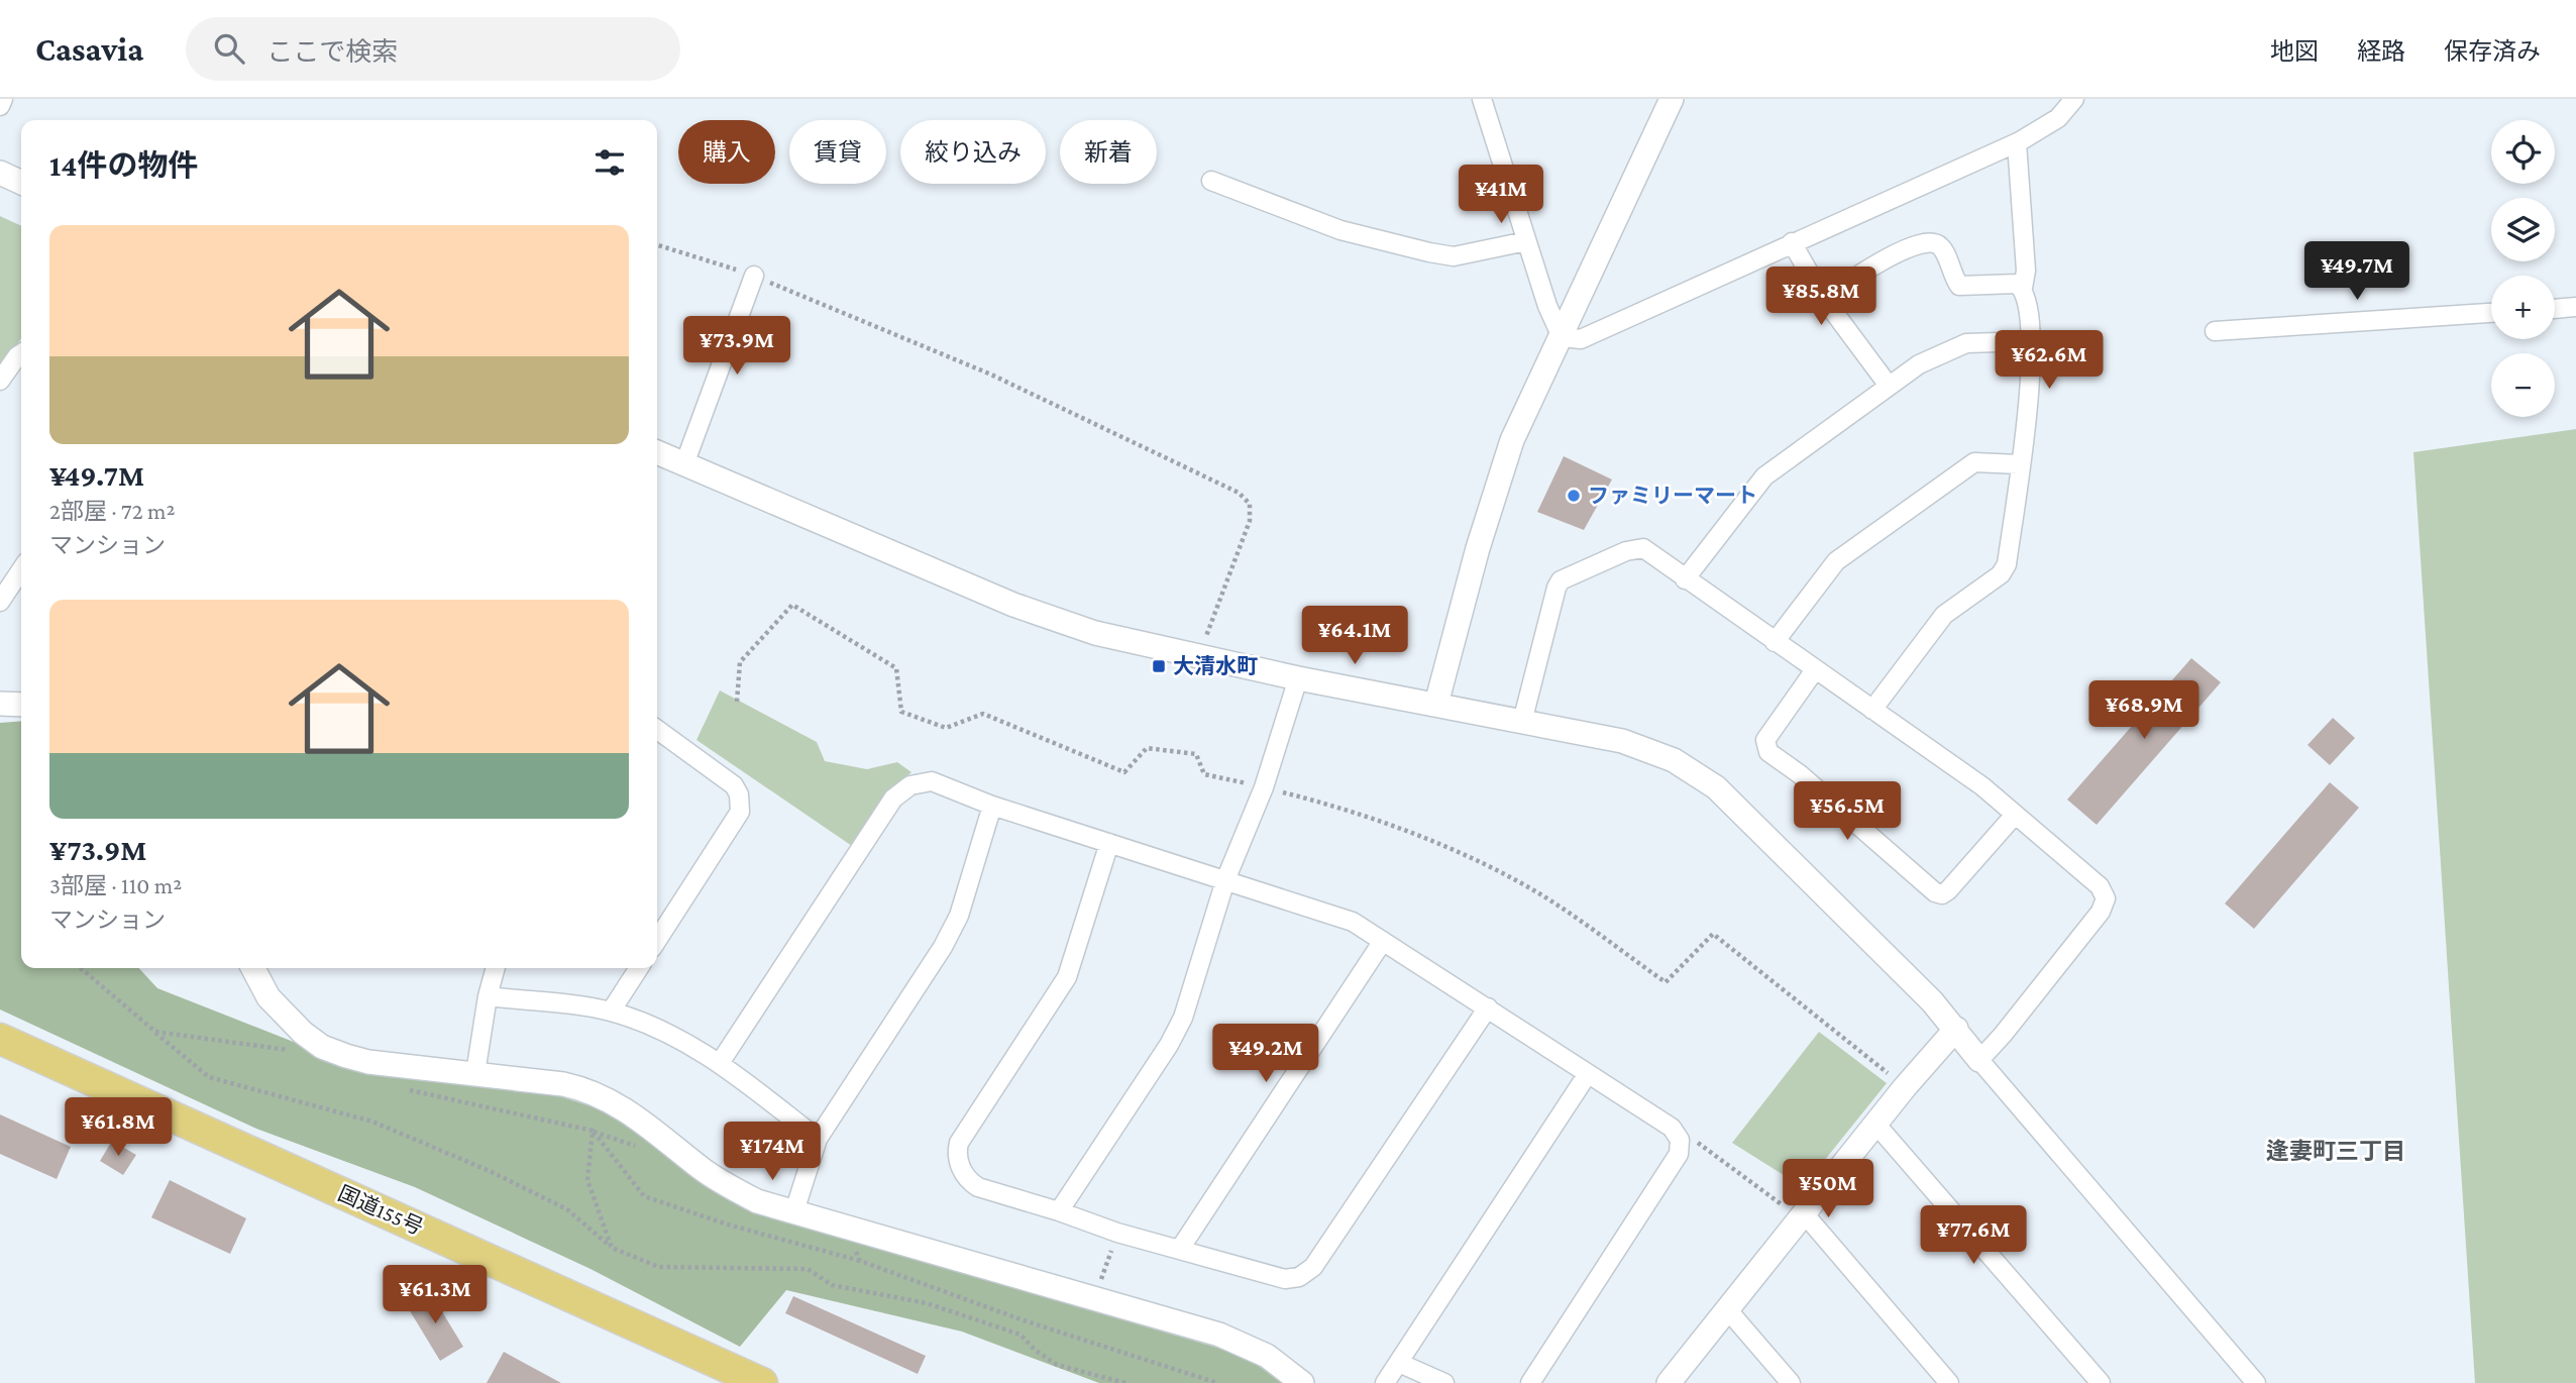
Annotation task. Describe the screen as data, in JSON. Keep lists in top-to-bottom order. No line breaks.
{"streets":{"highway":["国道155号"]},"districts":["逢妻町三丁目"],"places":{"other":["ファミリーマート"],"transit":["大清水町"]},"page":{"header":"Casavia","search":"ここで検索","nav":["地図","経路","保存済み"],"map_buttons":["+","−"],"chip":["購入","賃貸","絞り込み","新着"],"heading":"14件の物件","price":["¥41M","¥49.7M","¥85.8M","¥73.9M","¥62.6M","¥64.1M","¥68.9M","¥56.5M","¥49.2M","¥61.8M","¥174M","¥50M","¥77.6M","¥61.3M"],"list":[{"name":"¥49.7M","note":"2部屋 · 72 m² · マンション"},{"name":"¥73.9M","note":"3部屋 · 110 m² · マンション"}]}}
